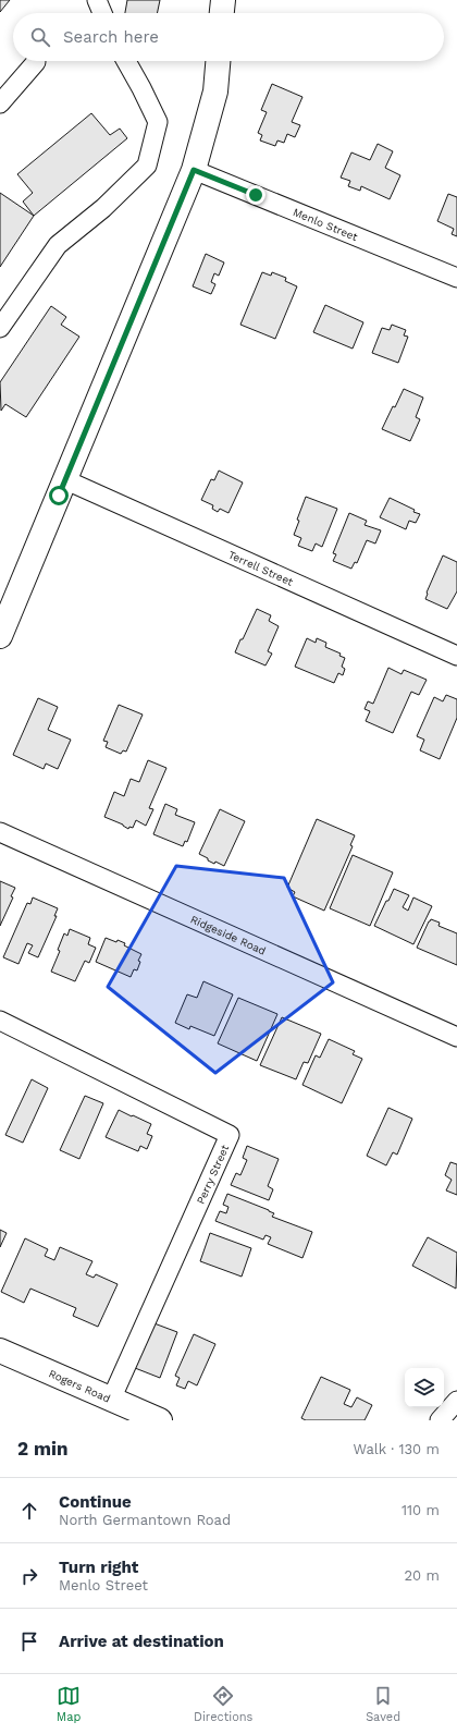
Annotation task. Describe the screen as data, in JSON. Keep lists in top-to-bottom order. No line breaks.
{"streets":{"main road":["Rogers Road"],"street":["Menlo Street","Terrell Street","Ridgeside Road","Perry Street"]},"crossings":[["Perry Street","Rogers Road"]],"page":{"search":"Search here","heading":["2 min","Walk · 130 m"],"list":[["Continue","North Germantown Road","110 m"],["Turn right","Menlo Street","20 m"],"Arrive at destination"],"nav":["Map","Directions","Saved"]}}
